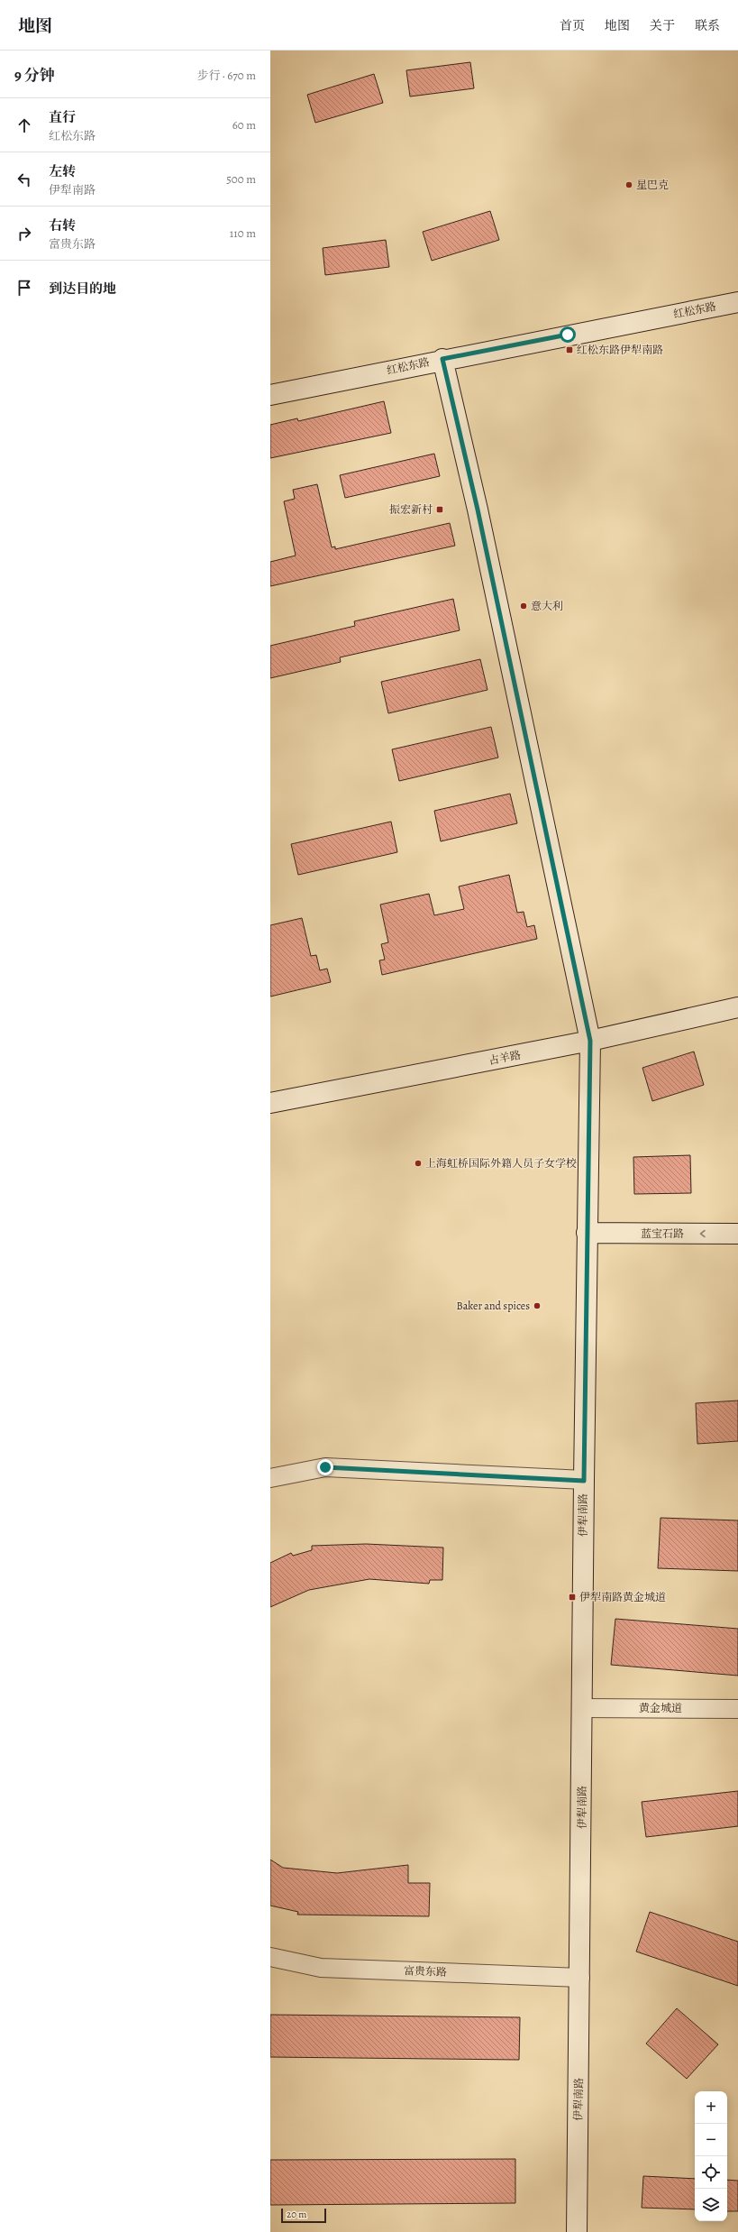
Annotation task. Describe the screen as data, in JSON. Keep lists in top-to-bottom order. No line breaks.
{"streets":{"street":["红松东路","古羊路","蓝宝石路","伊犁南路","黄金城道","富贵东路"]},"crossings":[["红松东路","伊犁南路"],["古羊路","伊犁南路"],["蓝宝石路","伊犁南路"],["伊犁南路","黄金城道"],["伊犁南路","富贵东路"]],"one_way":["蓝宝石路"],"places":{"other":["星巴克","意大利","上海虹桥国际外籍人员子女学校","Baker and spices"],"transit":["红松东路伊犁南路","振宏新村","伊犁南路黄金城道"]},"scale_bar":"20 m","page":{"header":"地图","nav":["首页","地图","关于","联系"],"heading":["9 分钟","步行 · 670 m"],"list":[["直行","红松东路","60 m"],["左转","伊犁南路","500 m"],["右转","富贵东路","110 m"],"到达目的地"],"map_buttons":["+","−"],"scale":"20 m"}}
